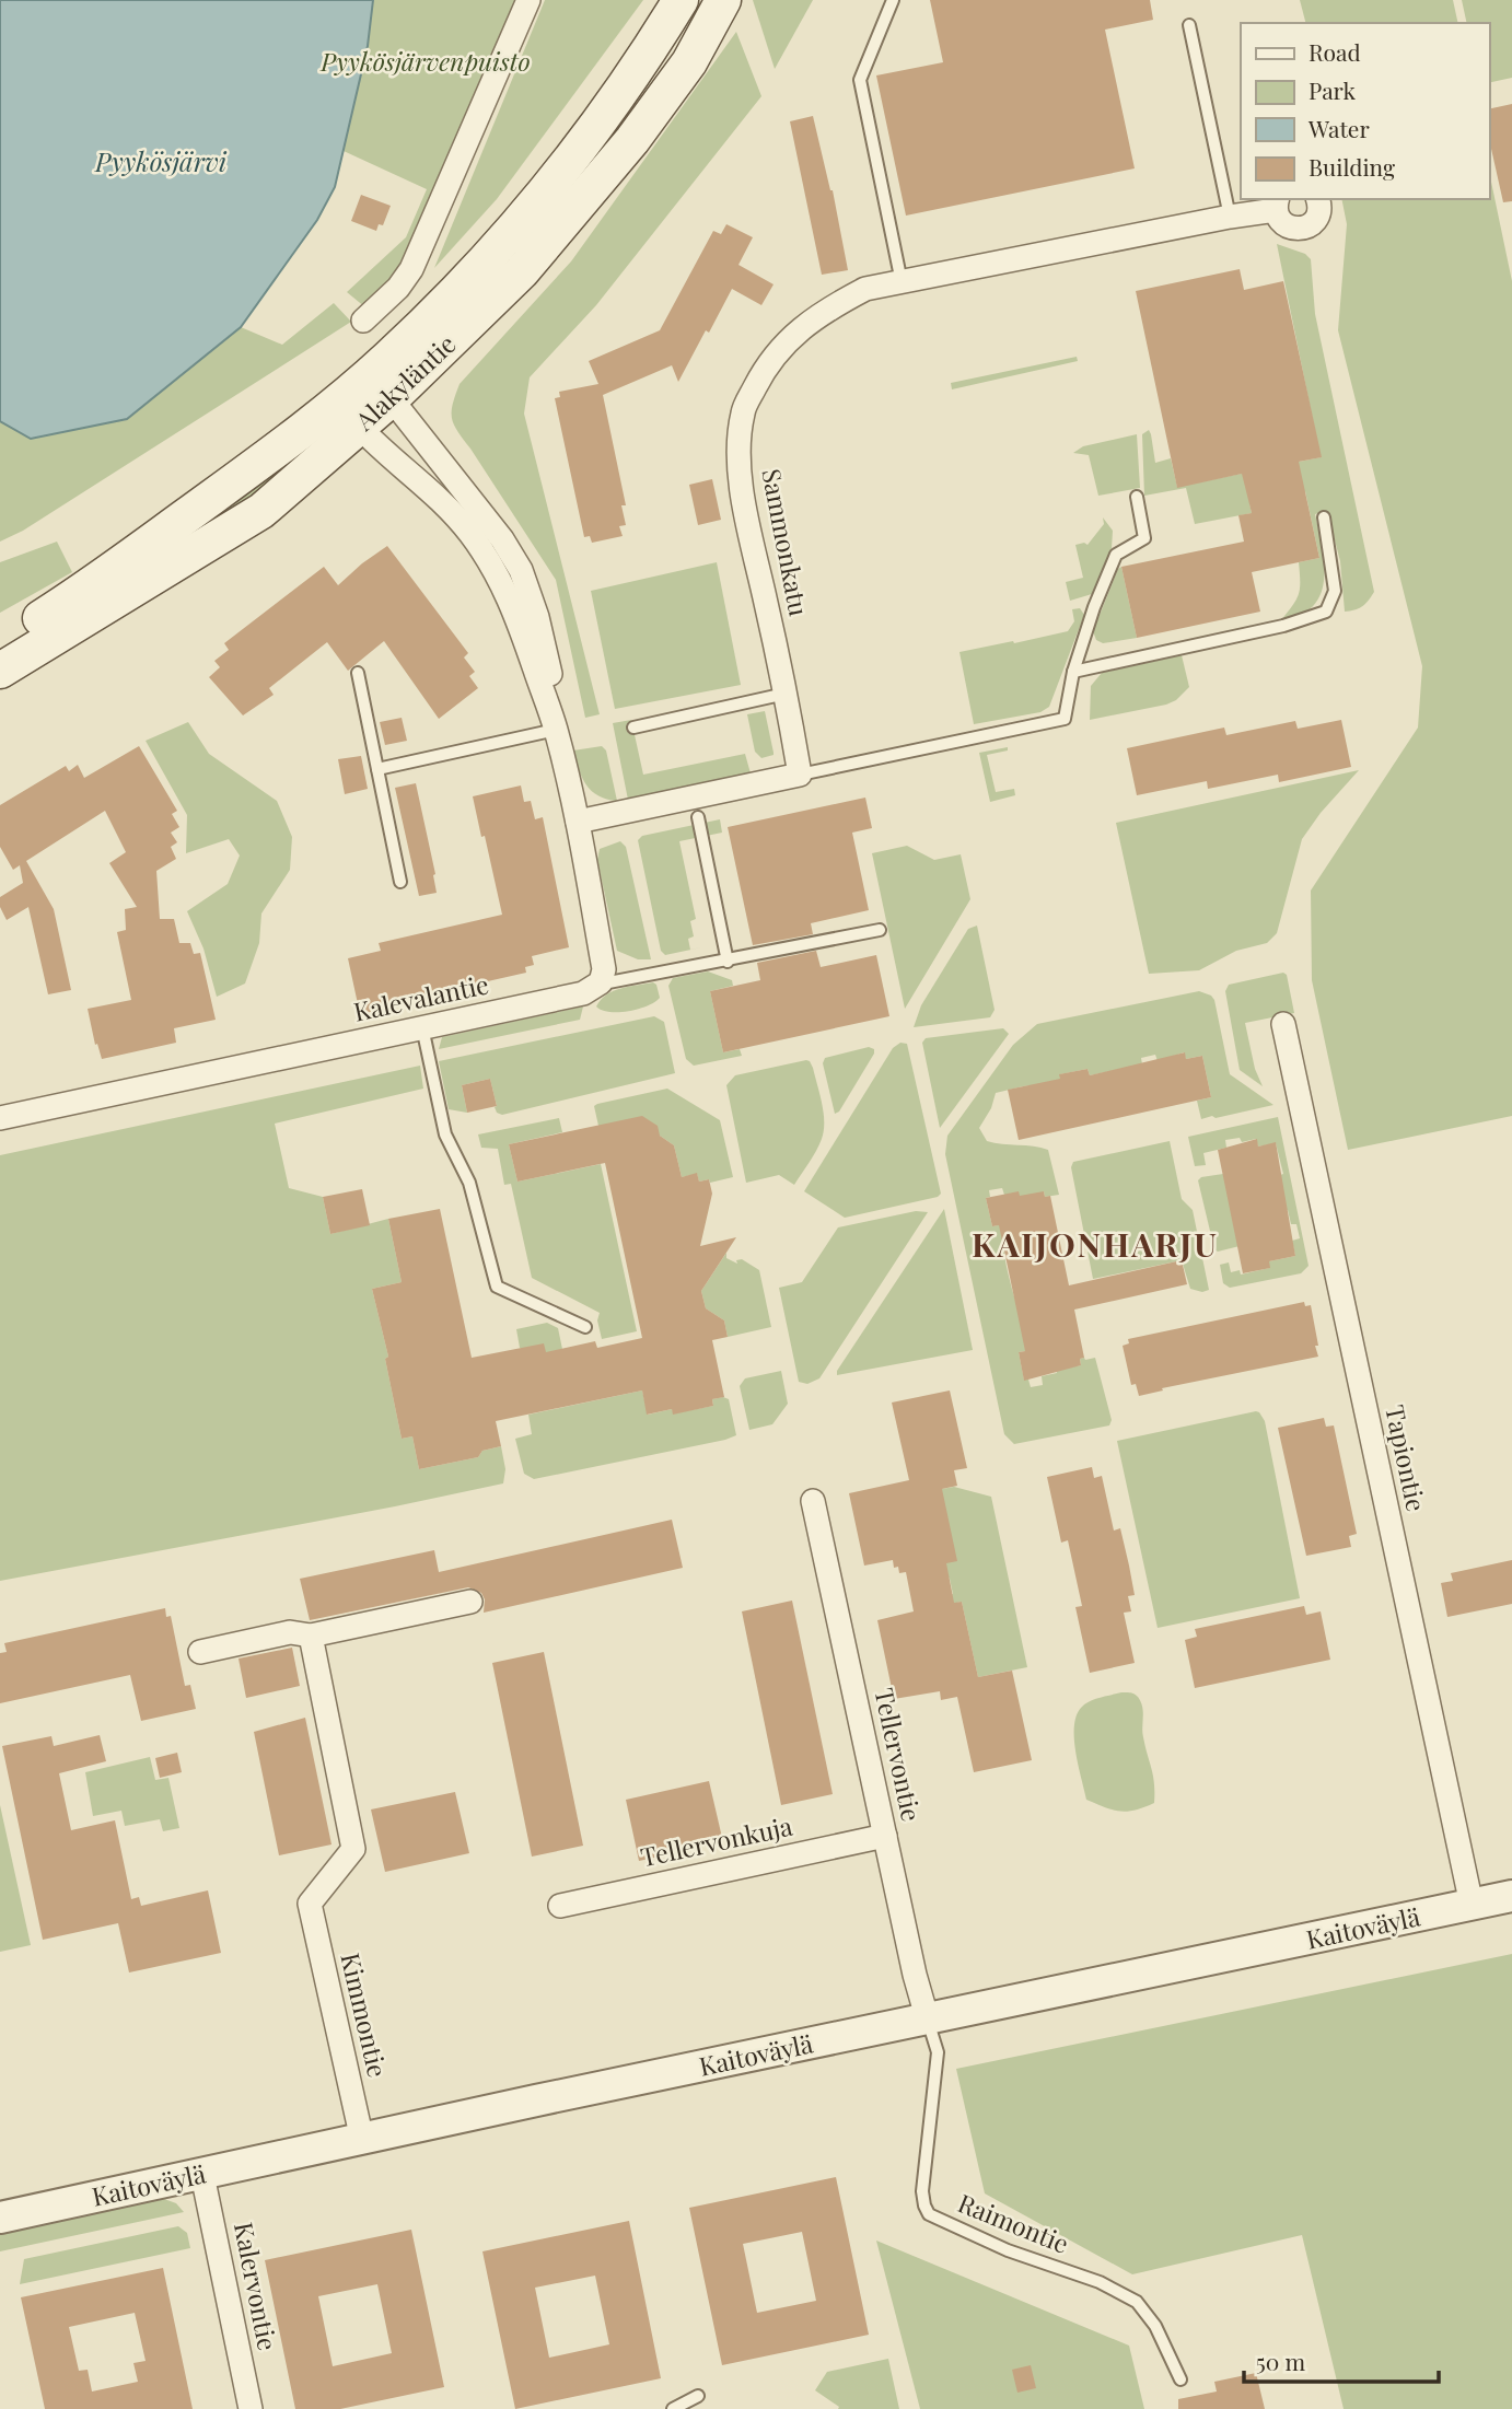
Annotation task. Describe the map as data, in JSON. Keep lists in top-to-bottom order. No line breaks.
{"streets":{"main road":["Alakyläntie"],"street":["Sammonkatu","Kalevalantie","Tapiontie","Tellervontie","Tellervonkuja","Kaitoväylä","Kimmontie","Kalervontie"],"lane":["Raimontie"]},"crossings":[["Tapiontie","Kaitoväylä"],["Tellervontie","Tellervonkuja"],["Tellervontie","Kaitoväylä"],["Tellervontie","Raimontie"],["Kaitoväylä","Kimmontie"],["Kaitoväylä","Raimontie"],["Kaitoväylä","Kalervontie"]],"districts":["KAIJONHARJU"],"water":["Pyykösjärvi"],"parks":["Pyykösjärvenpuisto"],"legend":["Road","Park","Water","Building"],"scale_bar":"50 m"}
